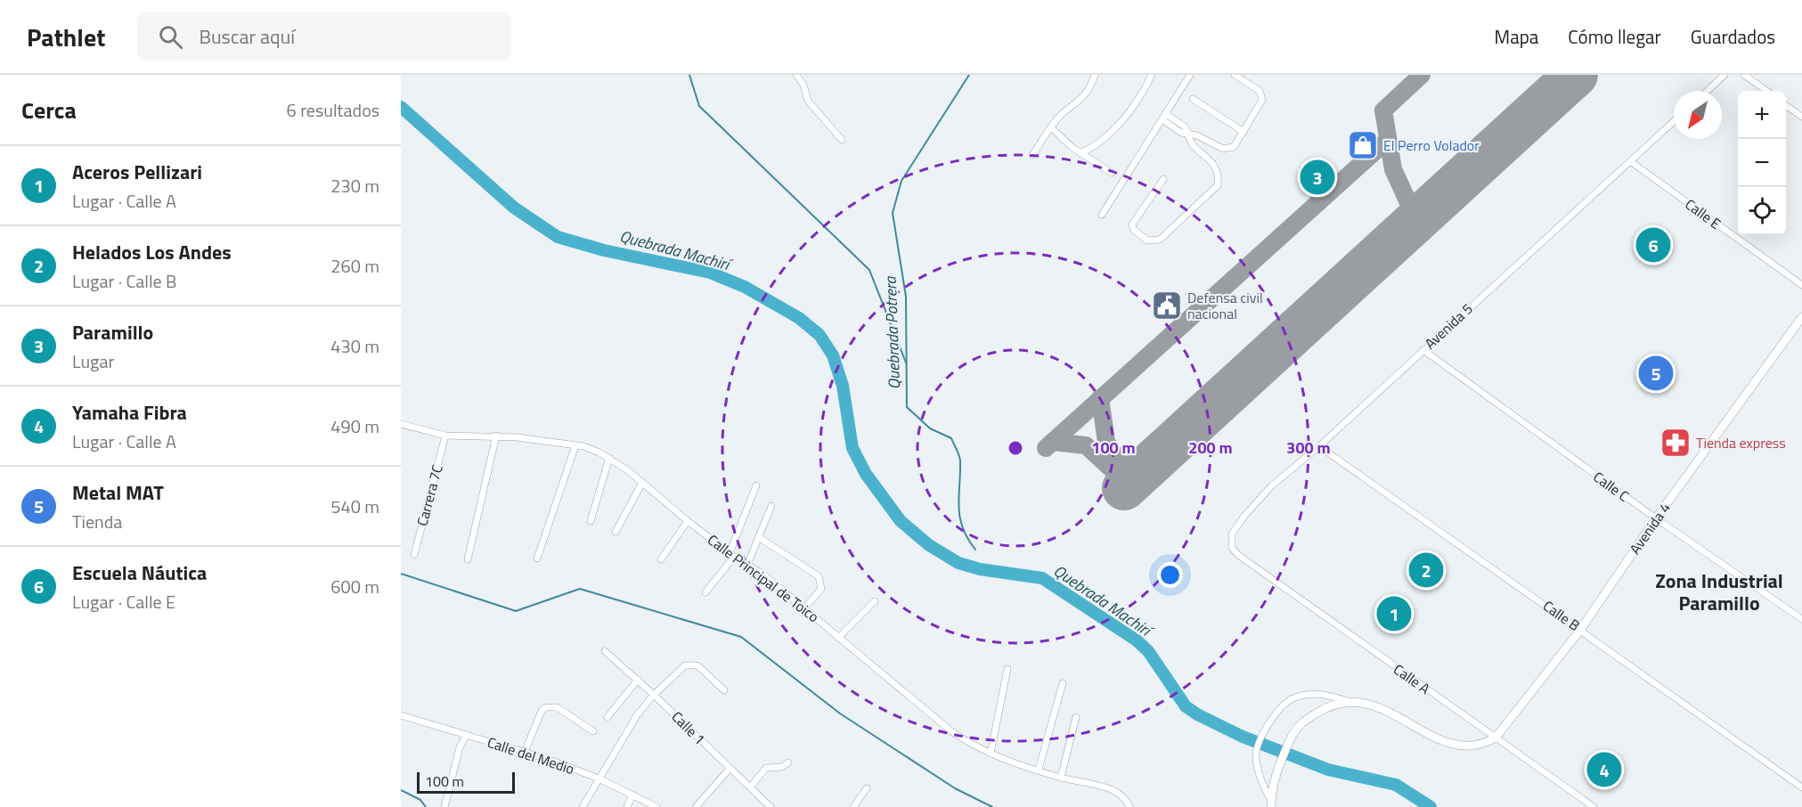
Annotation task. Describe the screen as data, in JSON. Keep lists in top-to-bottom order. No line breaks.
{"streets":{"main road":["Avenida 4"],"street":["Calle E","Avenida 5","Calle C","Carrera 7C","Calle Principal de Toico","Calle B","Calle A","Calle 1","Calle del Medio"]},"crossings":[["Calle E","Avenida 5"],["Avenida 5","Calle C"],["Avenida 5","Calle B"],["Avenida 5","Calle A"],["Calle C","Avenida 4"],["Carrera 7C","Calle Principal de Toico"],["Avenida 4","Calle B"],["Avenida 4","Calle A"]],"districts":["Zona Industrial Paramillo"],"water":["Quebrada Machirí","Quebrada Potrera"],"places":{"shop":["El Perro Volador"],"public building":["Defensa civil nacional"],"pharmacy":["Tienda express"]},"scale_bar":"100 m","north":"bottom left","page":{"header":"Pathlet","search":"Buscar aquí","nav":["Mapa","Cómo llegar","Guardados"],"heading":["Cerca","6 resultados"],"map_buttons":["+","−"],"list":[{"mark":"1","name":"Aceros Pellizari","note":"Lugar · Calle A","value":"230 m"},{"mark":"2","name":"Helados Los Andes","note":"Lugar · Calle B","value":"260 m"},{"mark":"3","name":"Paramillo","note":"Lugar","value":"430 m"},{"mark":"4","name":"Yamaha Fibra","note":"Lugar · Calle A","value":"490 m"},{"mark":"5","name":"Metal MAT","note":"Tienda","value":"540 m"},{"mark":"6","name":"Escuela Náutica","note":"Lugar · Calle E","value":"600 m"}],"pins":["3","6","5","2","1","4"],"scale":"100 m"},"rings":["100 m","200 m","300 m"]}
